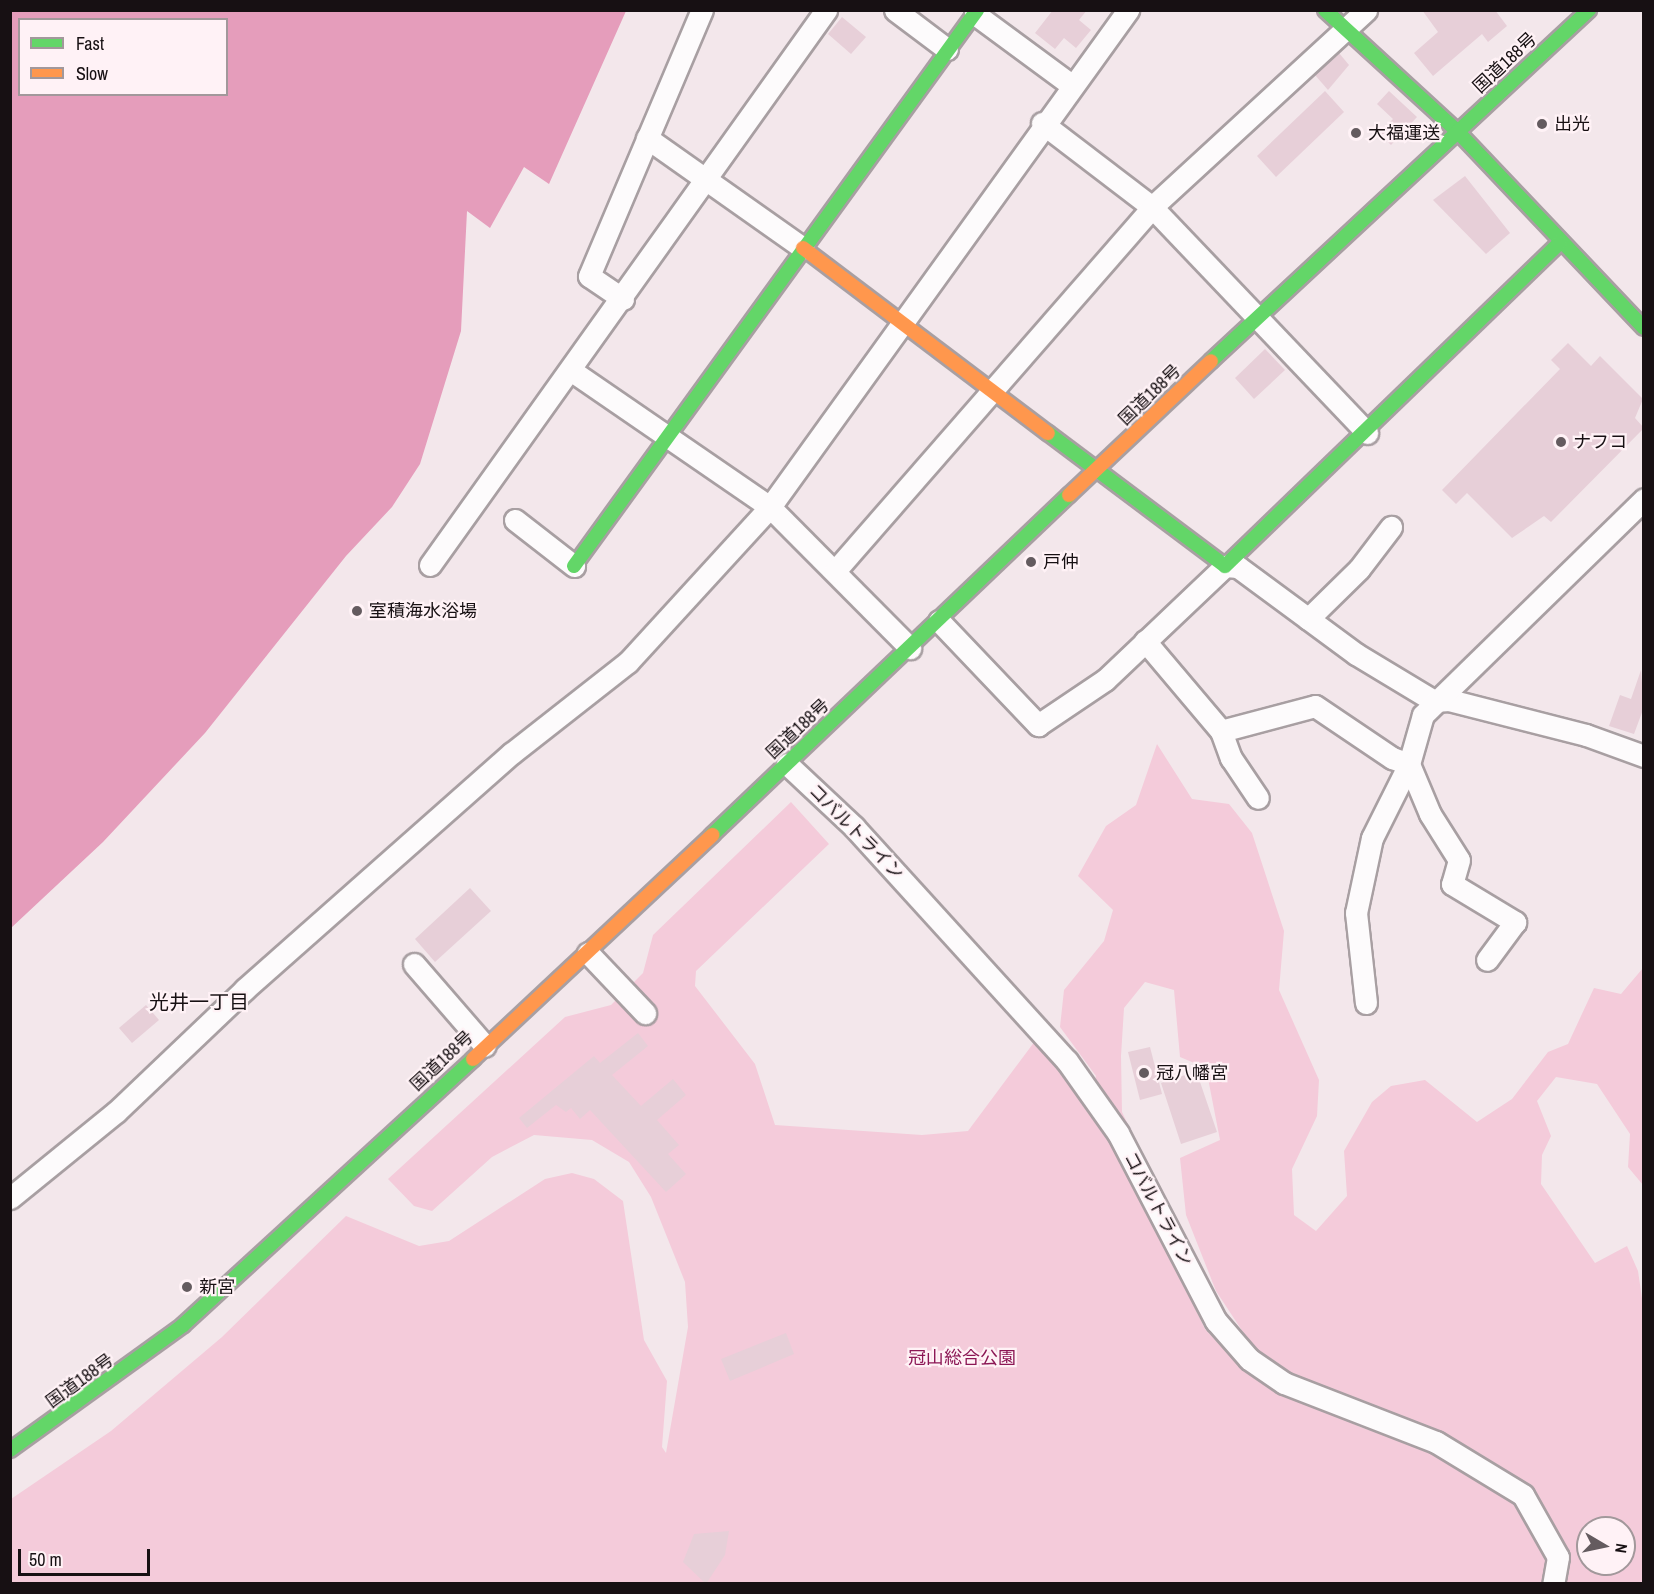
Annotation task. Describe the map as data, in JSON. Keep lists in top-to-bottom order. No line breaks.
{"streets":{"main road":["国道188号"],"street":["コバルトライン"]},"crossings":[["国道188号","コバルトライン"]],"districts":["光井一丁目"],"parks":["冠山総合公園"],"places":["出光","大福運送","ナフコ","戸仲","室積海水浴場","冠八幡宮","新宮"],"legend":["Fast","Slow"],"scale_bar":"50 m","north":"right"}
